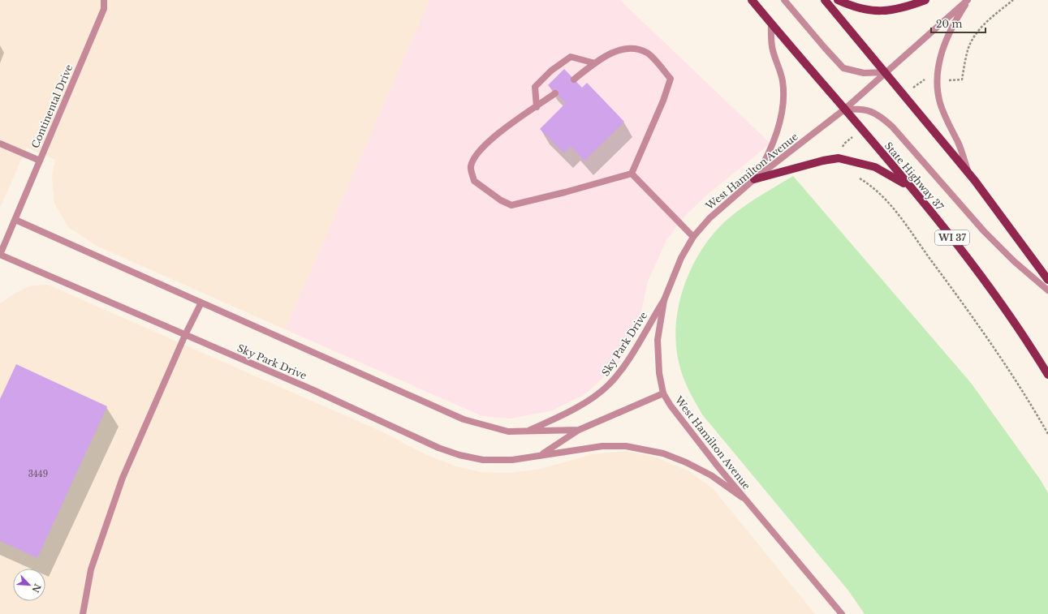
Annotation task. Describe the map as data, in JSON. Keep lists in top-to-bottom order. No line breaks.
{"streets":{"main road":["State Highway 37","WI 37"],"street":["Continental Drive","West Hamilton Avenue","Sky Park Drive"]},"crossings":[["Continental Drive","Sky Park Drive"],["West Hamilton Avenue","State Highway 37"],["West Hamilton Avenue","Sky Park Drive"]],"house_numbers":["3449"],"scale_bar":"20 m","north":"bottom right"}
